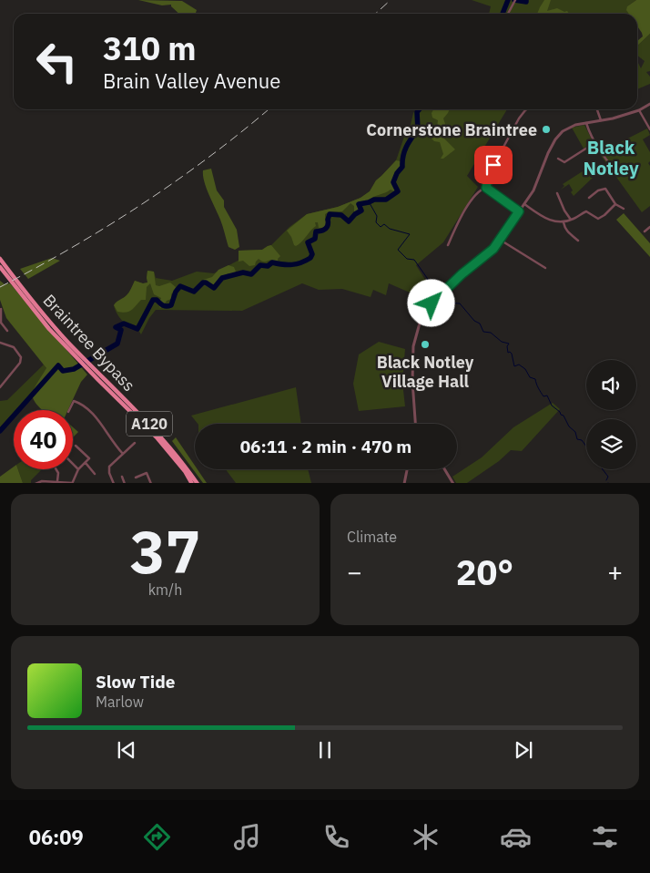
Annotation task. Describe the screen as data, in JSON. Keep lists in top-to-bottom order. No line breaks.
{"streets":{"highway":["Braintree Bypass","A120"]},"districts":["Black Notley"],"places":["Cornerstone Braintree","Black Notley Village Hall"],"page":{"turn":["310 m","Brain Valley Avenue"],"limit":"40","trip":"06:11 · 2 min · 470 m","tile":[["37","km/h"],"Climate"],"heat":["−","20°","+"],"song":["Slow Tide","Marlow"],"tabs":"06:09"}}
